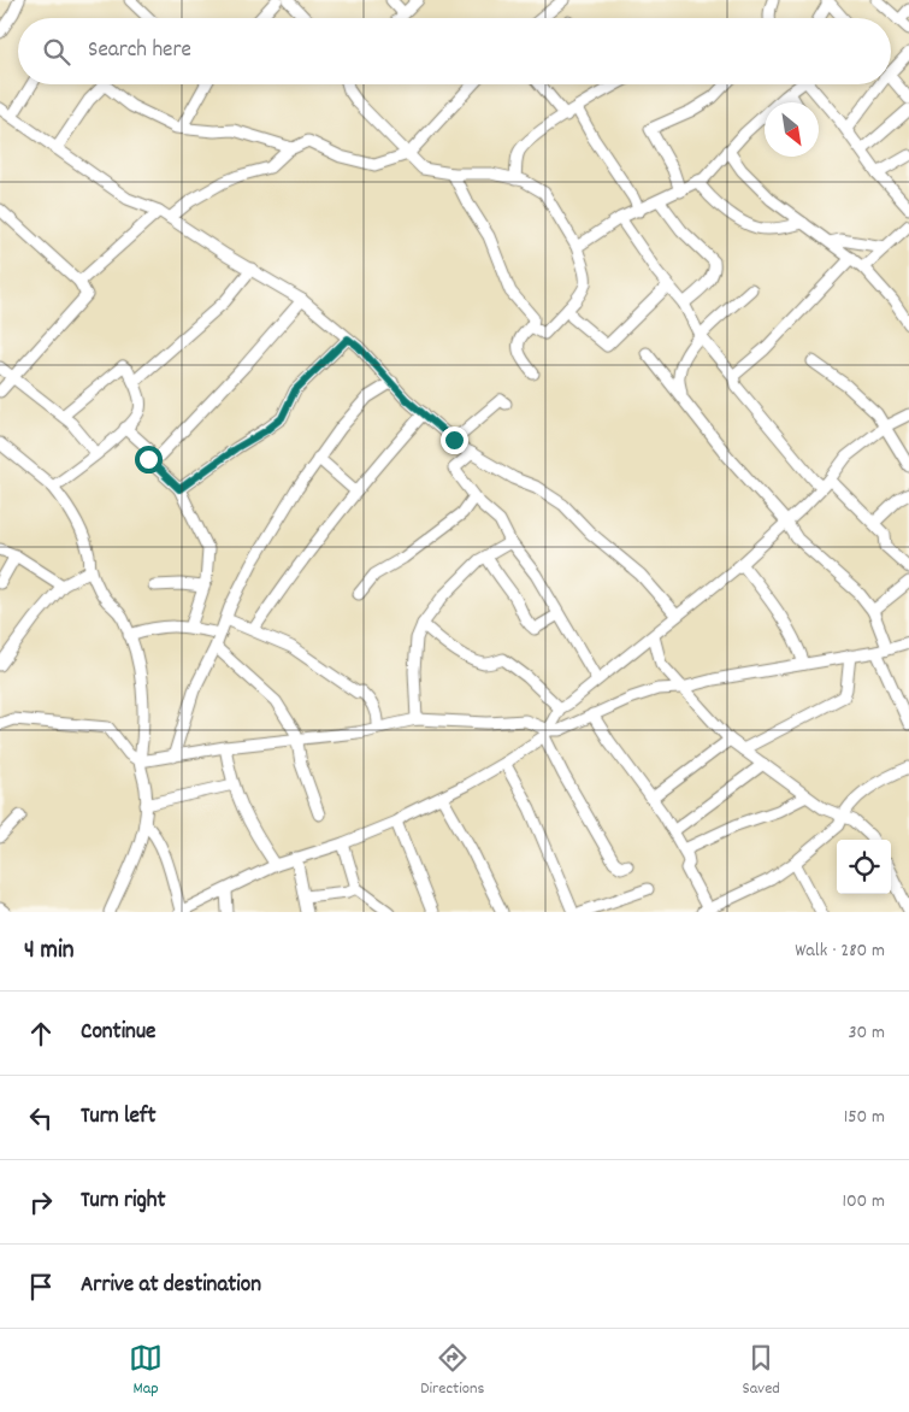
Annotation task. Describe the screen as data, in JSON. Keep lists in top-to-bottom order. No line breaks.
{"north":"bottom right","page":{"search":"Search here","heading":["4 min","Walk · 280 m"],"list":[["Continue","30 m"],["Turn left","150 m"],["Turn right","100 m"],"Arrive at destination"],"nav":["Map","Directions","Saved"]}}
